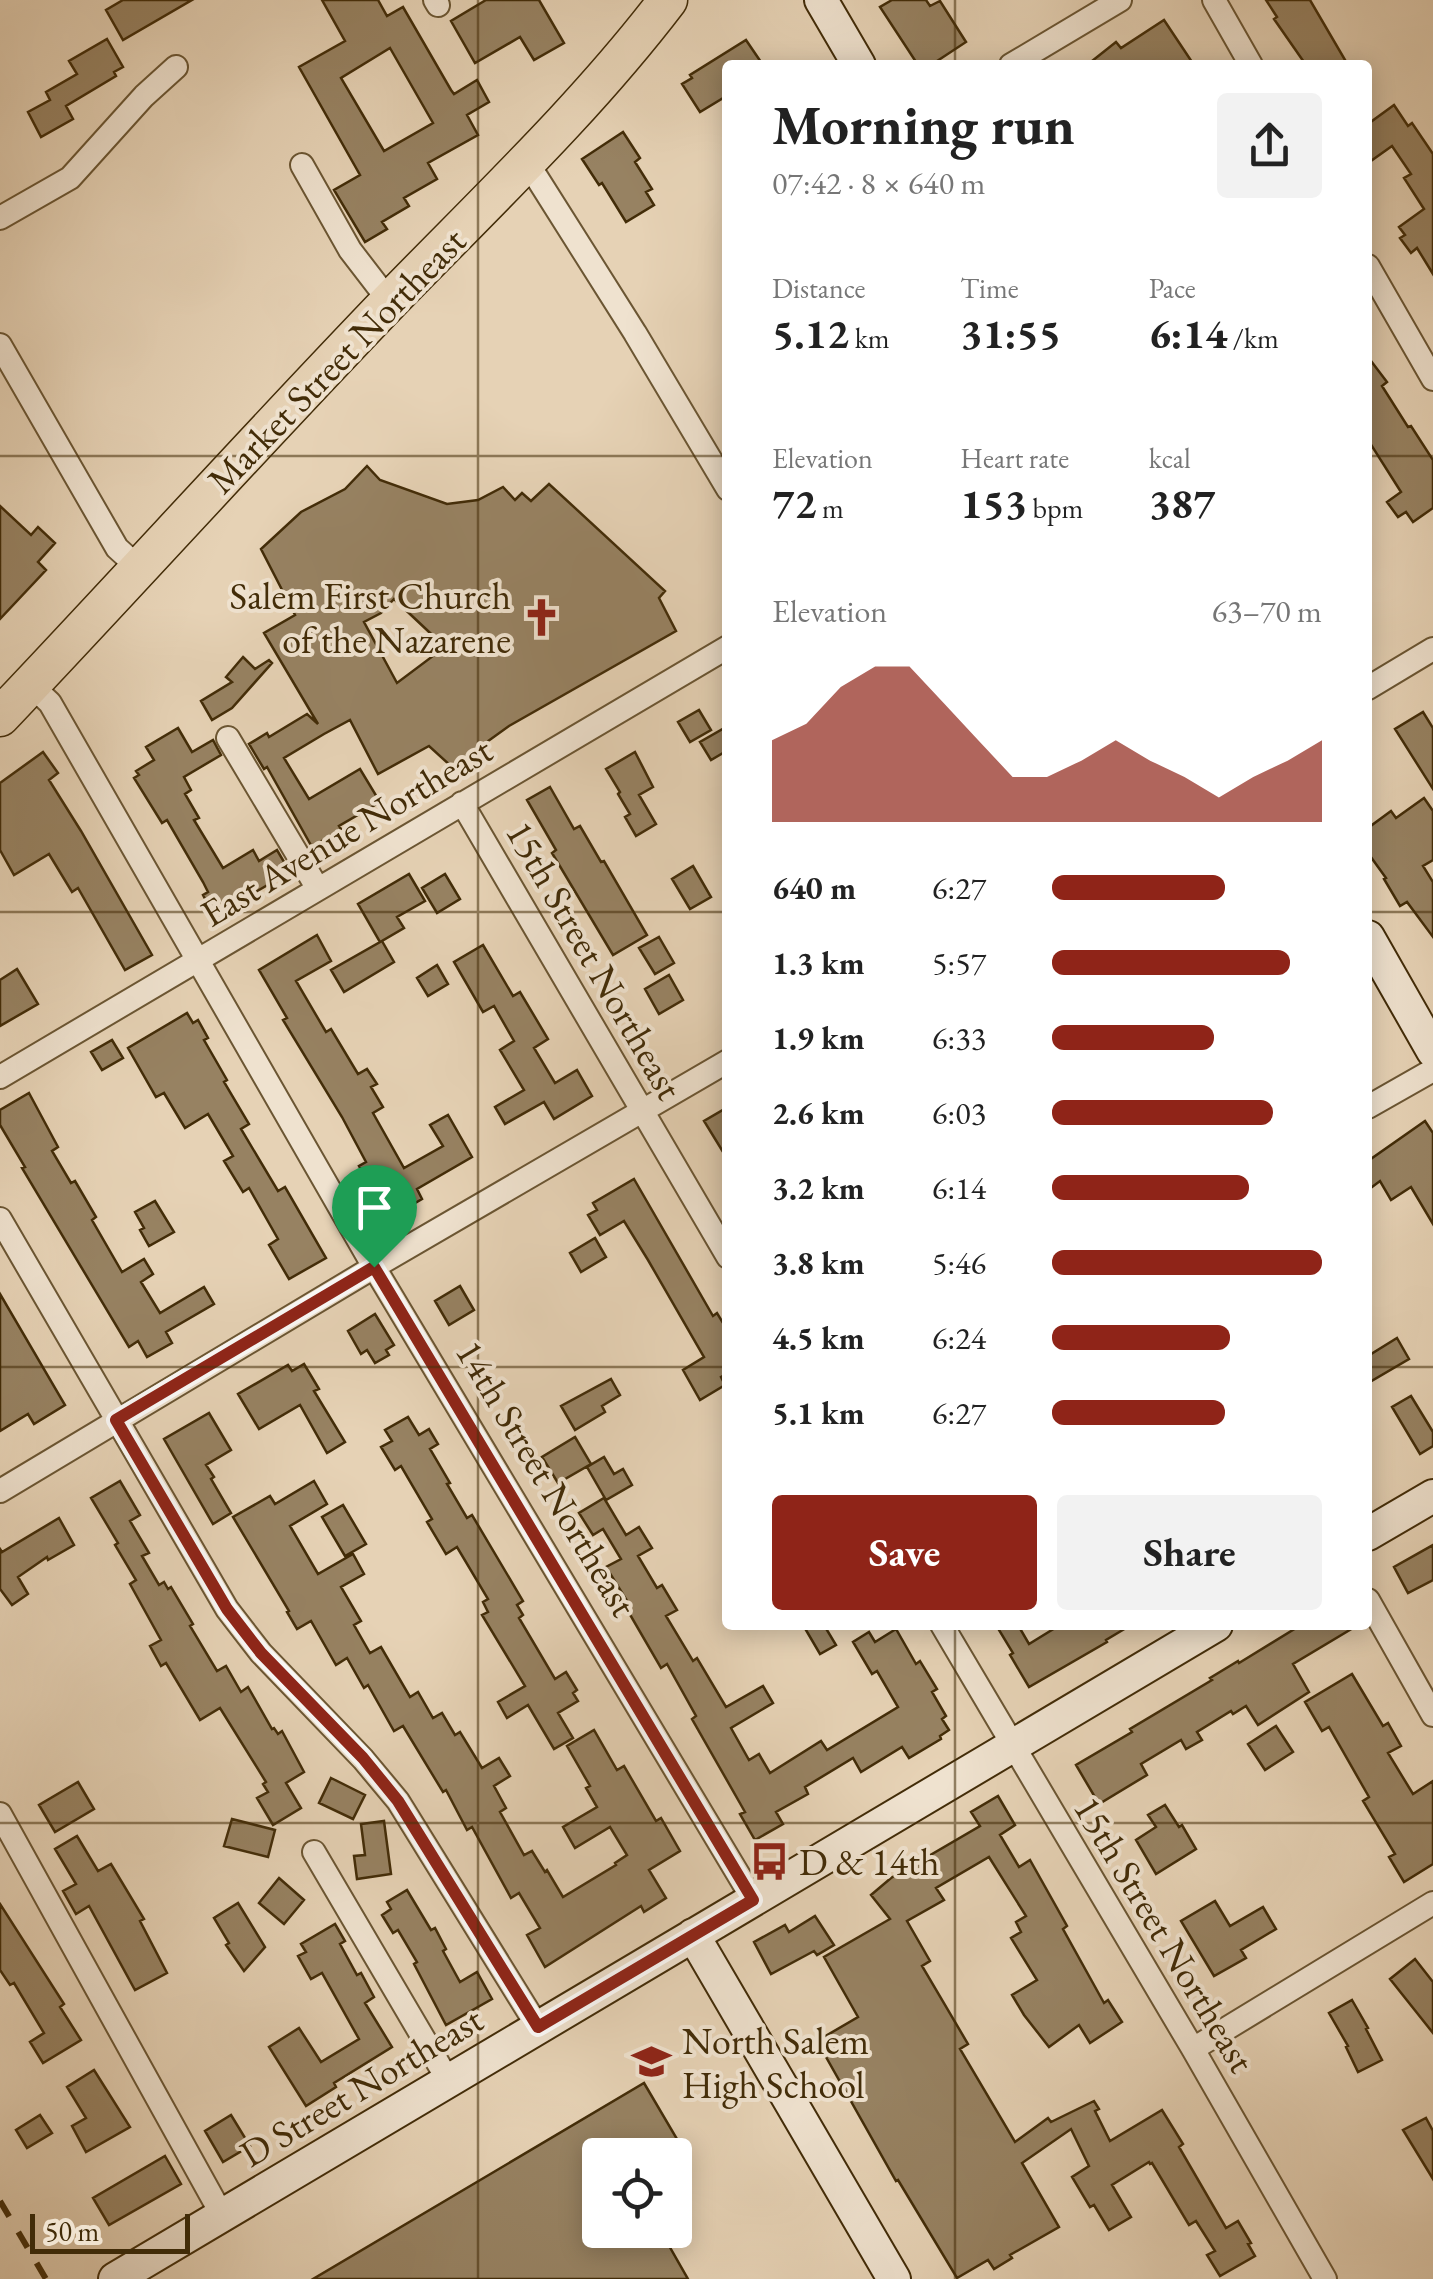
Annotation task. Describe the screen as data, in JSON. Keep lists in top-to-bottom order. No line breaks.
{"streets":{"main road":["Market Street Northeast"],"street":["East Avenue Northeast","15th Street Northeast","14th Street Northeast","D Street Northeast"]},"crossings":[["Market Street Northeast","14th Street Northeast"],["East Avenue Northeast","15th Street Northeast"],["East Avenue Northeast","14th Street Northeast"],["15th Street Northeast","D Street Northeast"],["14th Street Northeast","D Street Northeast"]],"places":{"church":["Salem First Church of the Nazarene"],"bus stop":["D & 14th"],"school or university":["North Salem High School"]},"scale_bar":"50 m","page":{"heading":["Morning run","07:42 · 8 × 640 m"],"stats":[["Distance","5.12 km"],["Time","31:55"],["Pace","6:14 /km"],["Elevation","72 m"],["Heart rate","153 bpm"],["kcal","387"]],"chart":["Elevation","63–70 m"],"list":[{"name":"640 m","note":"6:27"},{"name":"1.3 km","note":"5:57"},{"name":"1.9 km","note":"6:33"},{"name":"2.6 km","note":"6:03"},{"name":"3.2 km","note":"6:14"},{"name":"3.8 km","note":"5:46"},{"name":"4.5 km","note":"6:24"},{"name":"5.1 km","note":"6:27"}],"buttons":["Save","Share"],"scale":"50 m"}}
